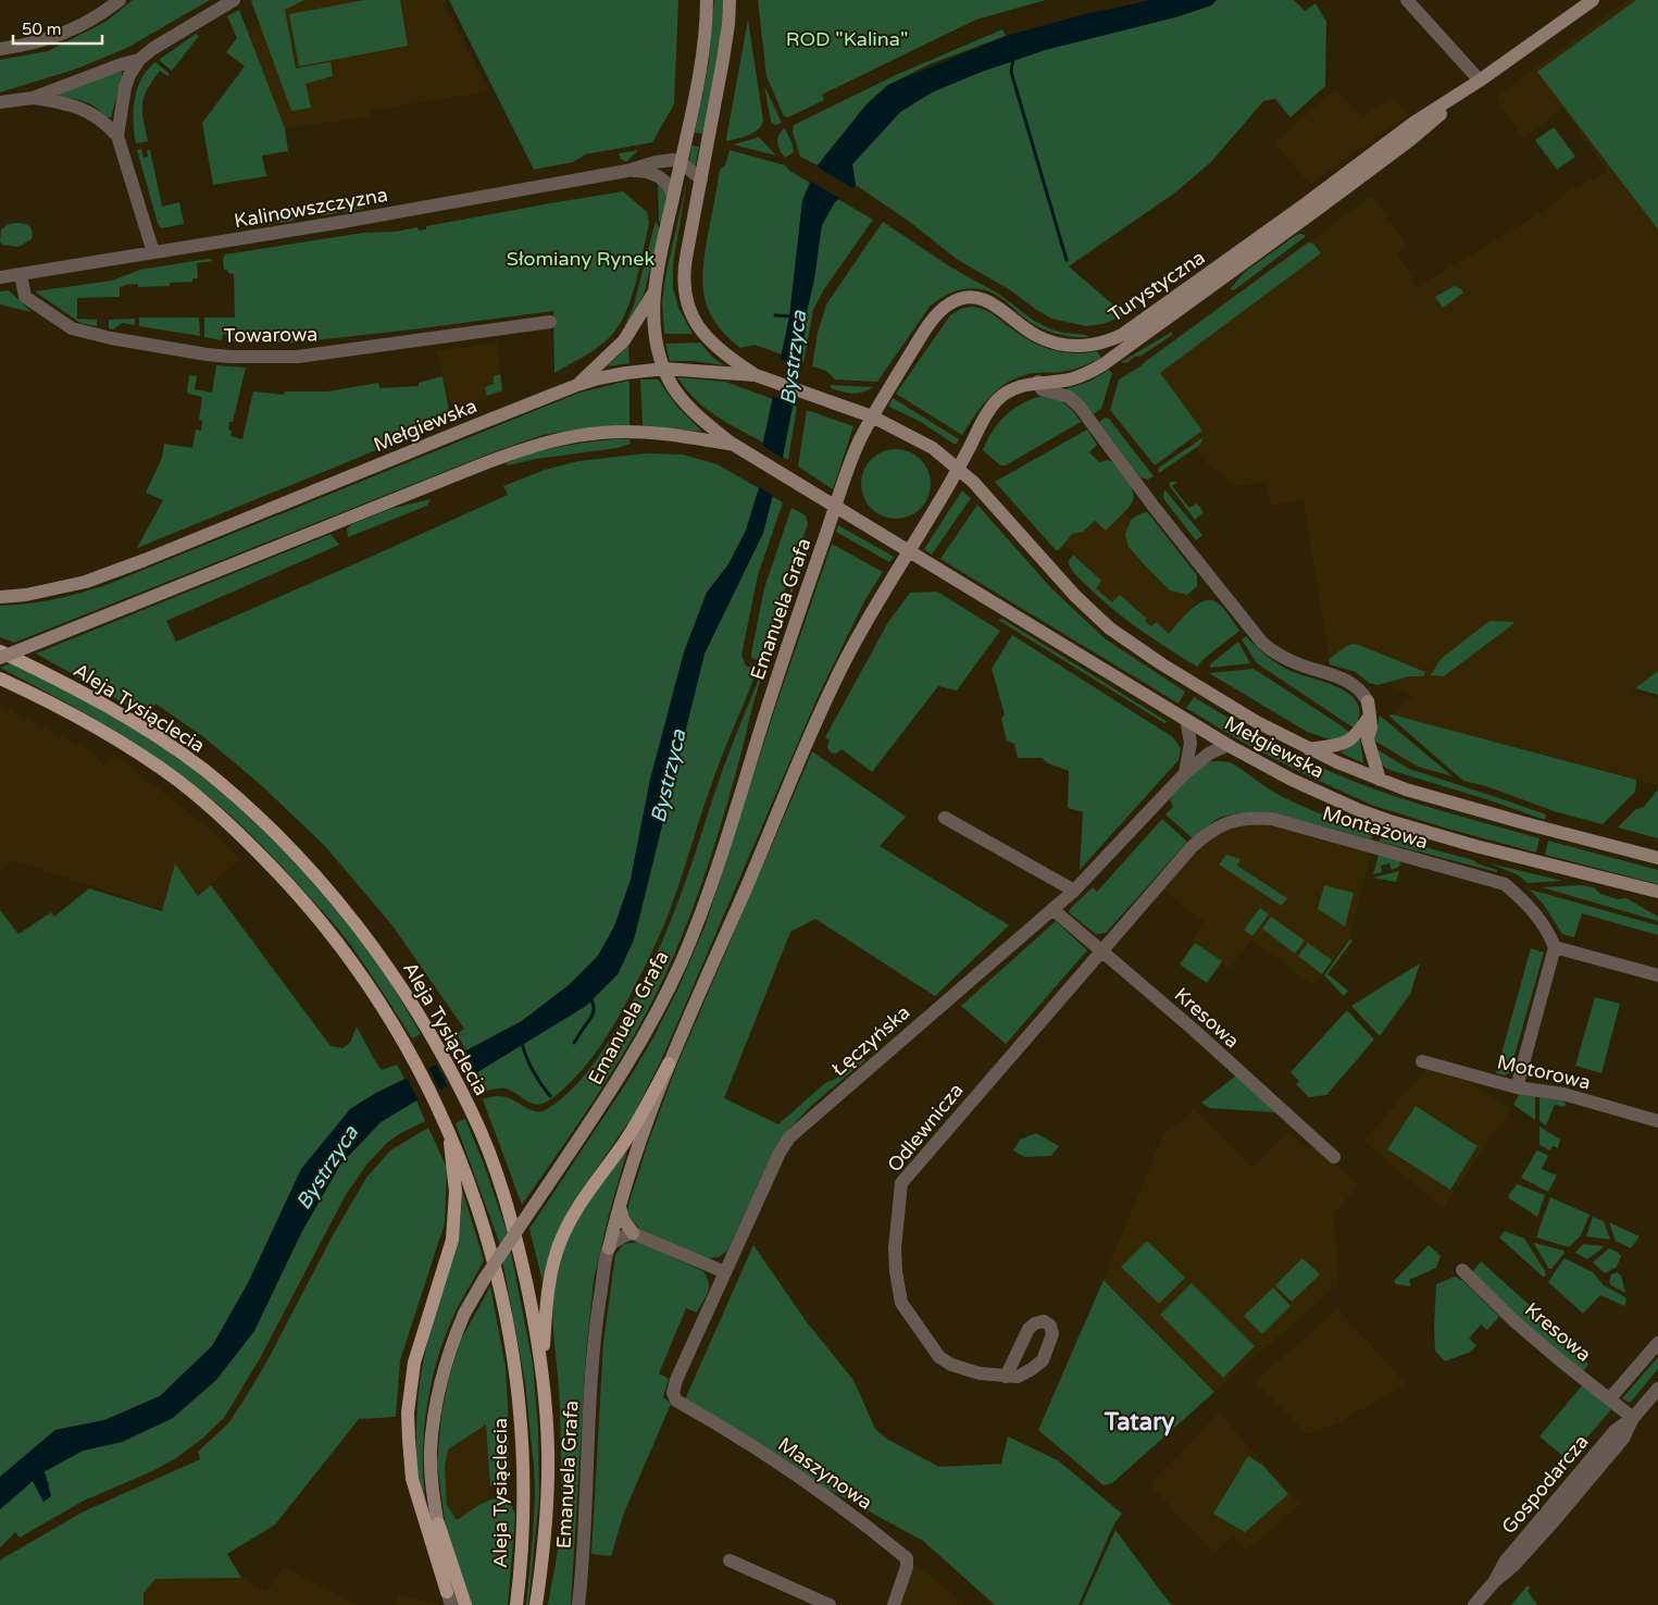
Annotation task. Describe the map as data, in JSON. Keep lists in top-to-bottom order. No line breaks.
{"streets":{"main road":["Turystyczna","Mełgiewska","Emanuela Grafa","Aleja Tysiąclecia"],"street":["Kalinowszczyzna","Towarowa","Montażowa","Kresowa","Łęczyńska","Motorowa","Odlewnicza","Maszynowa","Gospodarcza"]},"crossings":[["Kalinowszczyzna","Towarowa"],["Turystyczna","Mełgiewska"],["Turystyczna","Emanuela Grafa"],["Mełgiewska","Emanuela Grafa"],["Mełgiewska","Łęczyńska"],["Montażowa","Kresowa"],["Montażowa","Odlewnicza"],["Kresowa","Łęczyńska"],["Kresowa","Odlewnicza"],["Kresowa","Gospodarcza"],["Łęczyńska","Maszynowa"]],"districts":["Tatary"],"water":["Bystrzyca"],"parks":["ROD \"Kalina\"","Słomiany Rynek"],"scale_bar":"50 m"}
